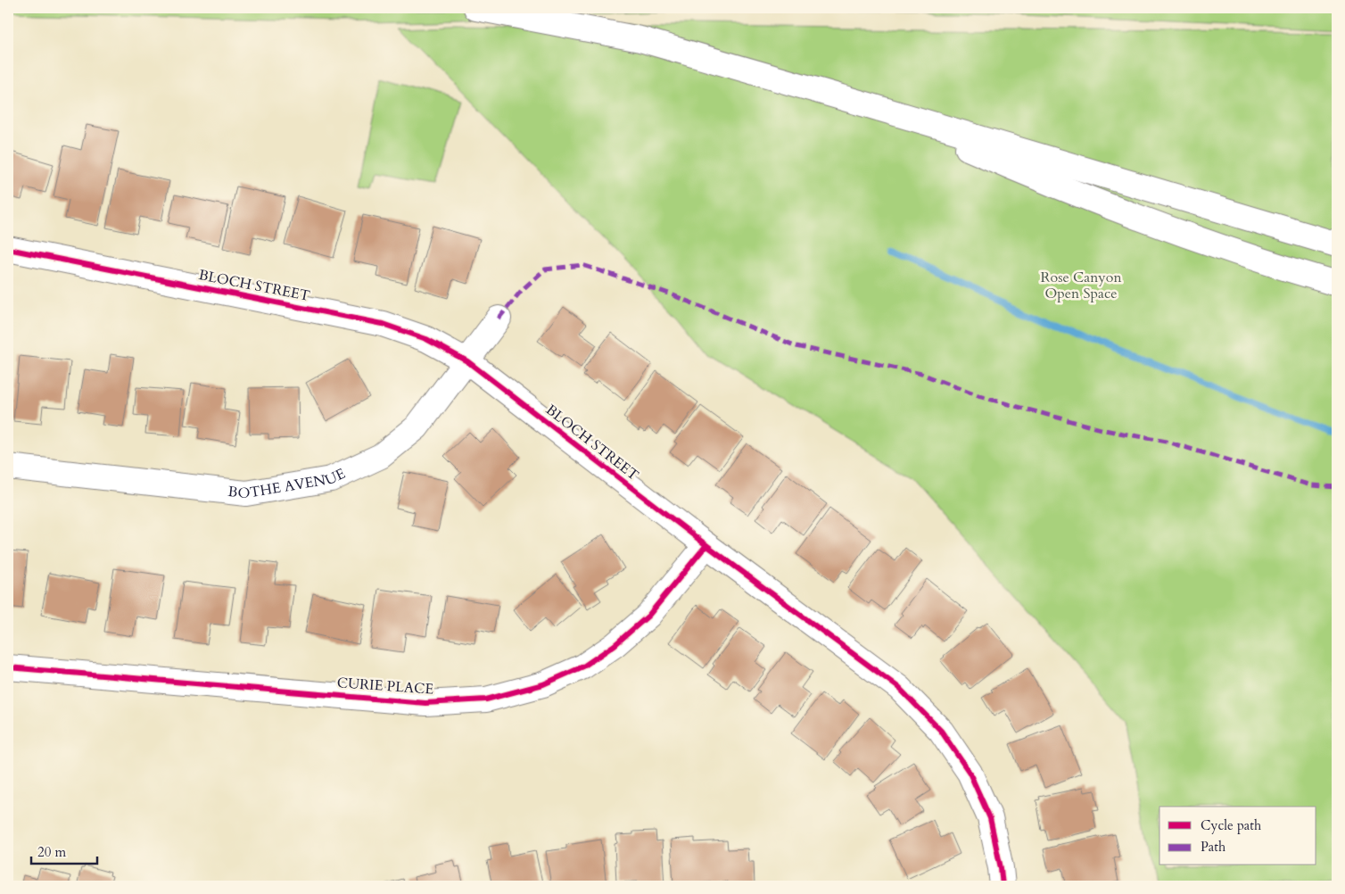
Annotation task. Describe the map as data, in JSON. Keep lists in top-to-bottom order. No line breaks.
{"streets":{"main road":["BLOCH STREET","BOTHE AVENUE","CURIE PLACE"]},"crossings":[["BLOCH STREET","BOTHE AVENUE"],["BLOCH STREET","CURIE PLACE"]],"parks":["Rose Canyon Open Space"],"legend":["Cycle path","Path"],"scale_bar":"20 m"}
